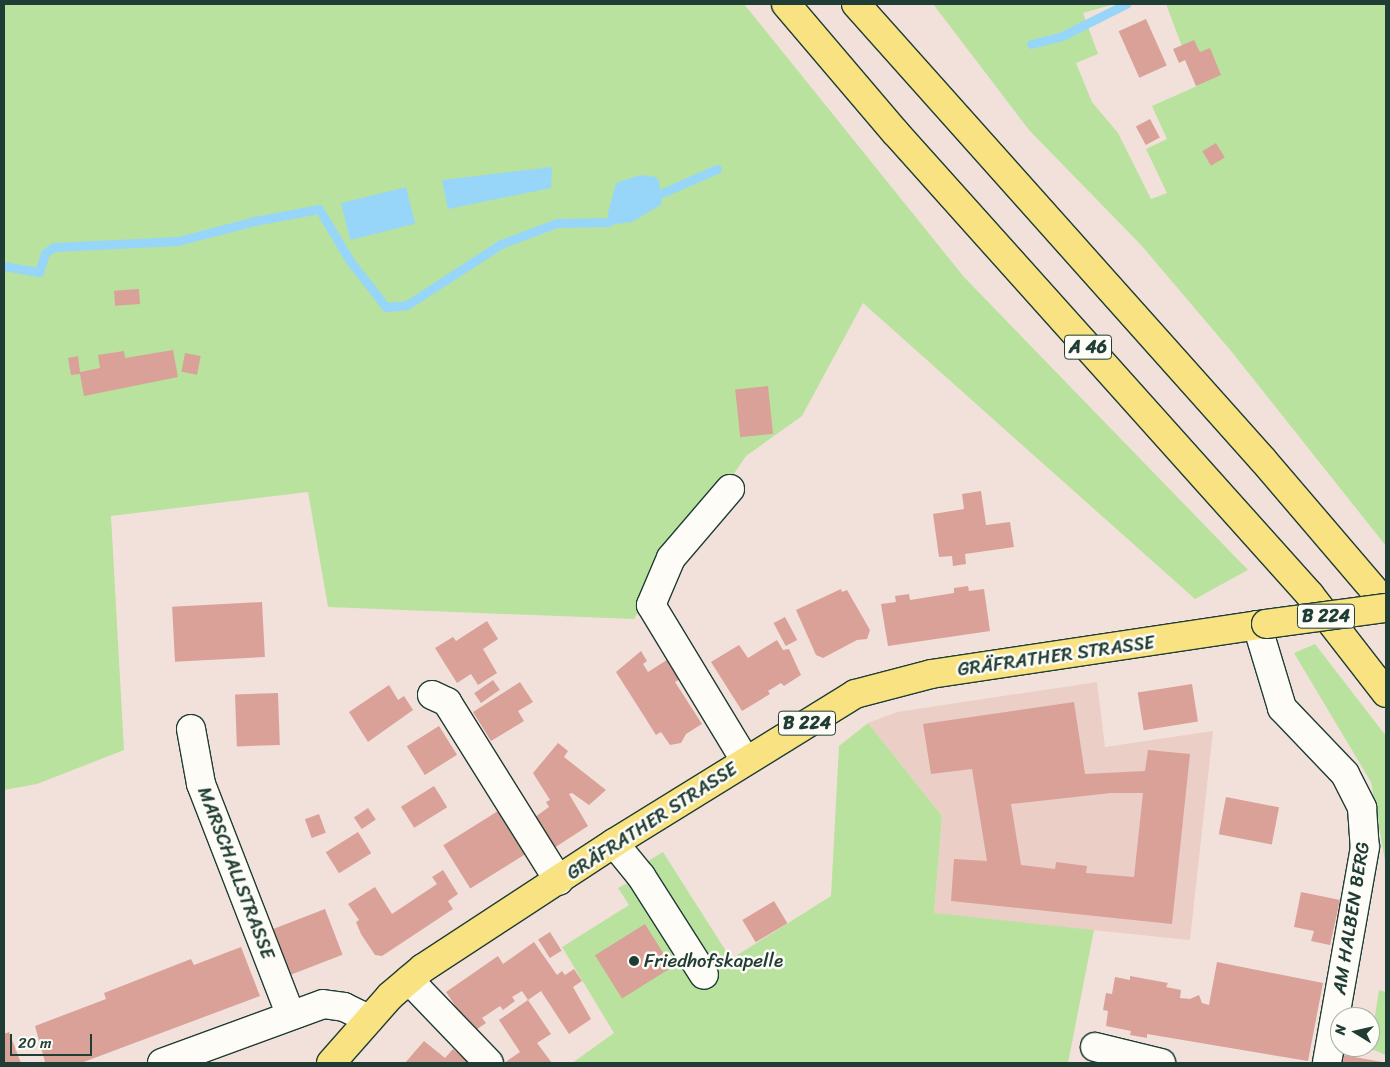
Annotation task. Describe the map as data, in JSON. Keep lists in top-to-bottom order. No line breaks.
{"streets":{"main road":["A 46","B 224","GRÄFRATHER STRASSE"],"street":["MARSCHALLSTRASSE","AM HALBEN BERG"]},"crossings":[["GRÄFRATHER STRASSE","AM HALBEN BERG"]],"places":["Friedhofskapelle"],"scale_bar":"20 m","north":"left"}
